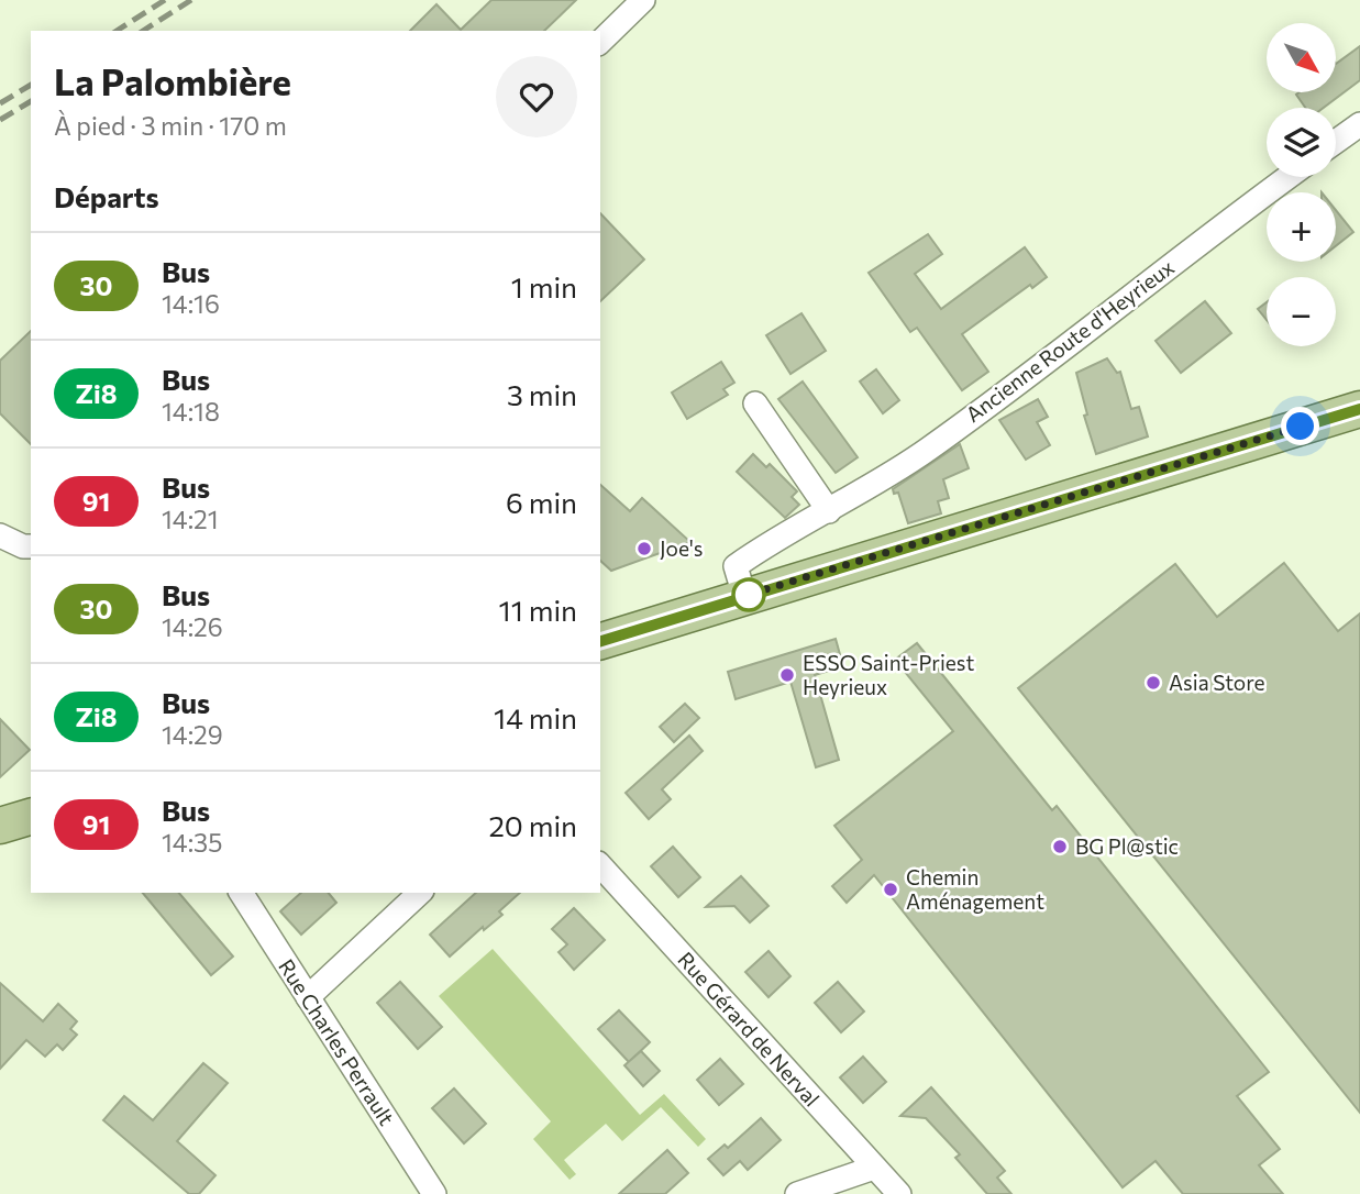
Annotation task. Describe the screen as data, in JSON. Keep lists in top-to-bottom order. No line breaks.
{"streets":{"street":["Ancienne Route d'Heyrieux","Rue Gérard de Nerval","Rue Charles Perrault"]},"places":["Joe's","ESSO Saint-Priest Heyrieux","Asia Store","BG Pl@stic","Chemin Aménagement"],"lines":["bus line 30"],"north":"bottom right","page":{"map_buttons":["+","−"],"heading":[["La Palombière","À pied · 3 min · 170 m"],"Départs"],"list":[{"mark":"30","name":"Bus","note":"14:16","value":"1 min"},{"mark":"Zi8","name":"Bus","note":"14:18","value":"3 min"},{"mark":"91","name":"Bus","note":"14:21","value":"6 min"},{"mark":"30","name":"Bus","note":"14:26","value":"11 min"},{"mark":"Zi8","name":"Bus","note":"14:29","value":"14 min"},{"mark":"91","name":"Bus","note":"14:35","value":"20 min"}]}}
